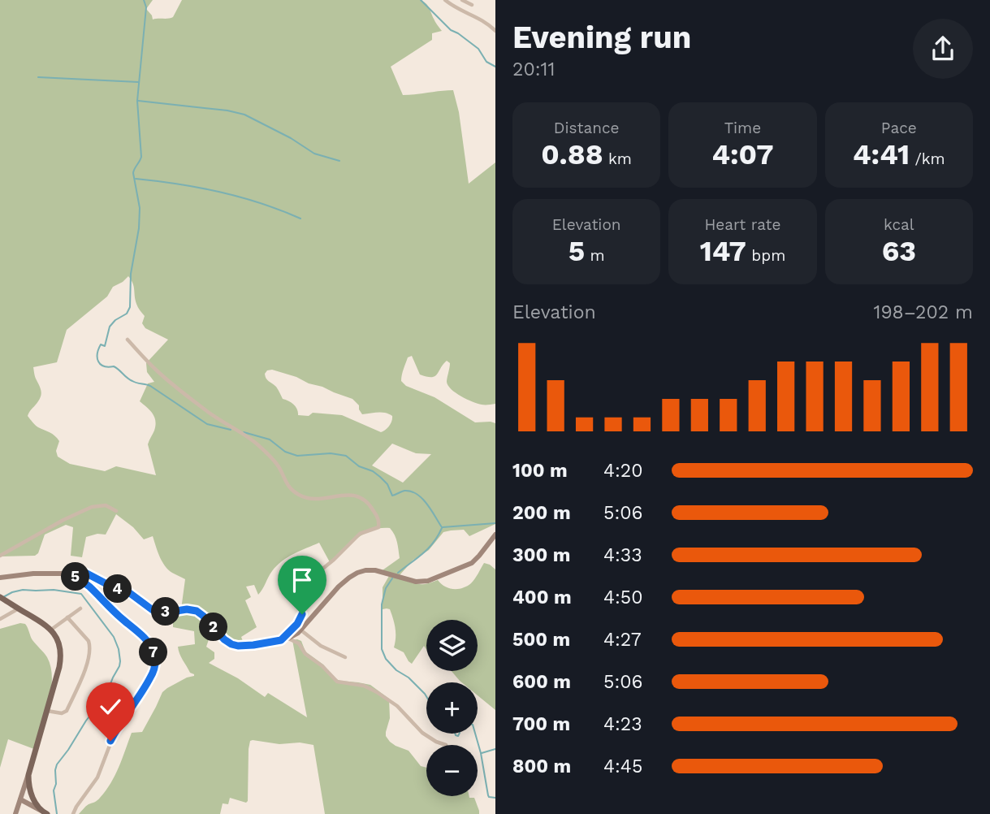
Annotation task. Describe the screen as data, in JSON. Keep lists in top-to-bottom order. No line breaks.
{"page":{"heading":["Evening run","20:11"],"stats":[["Distance","0.88 km"],["Time","4:07"],["Pace","4:41 /km"],["Elevation","5 m"],["Heart rate","147 bpm"],["kcal","63"]],"chart":["Elevation","198–202 m"],"list":[{"name":"100 m","note":"4:20"},{"name":"200 m","note":"5:06"},{"name":"300 m","note":"4:33"},{"name":"400 m","note":"4:50"},{"name":"500 m","note":"4:27"},{"name":"600 m","note":"5:06"},{"name":"700 m","note":"4:23"},{"name":"800 m","note":"4:45"}],"pins":["5","4","3","2","7"],"map_buttons":["+","−"]}}
